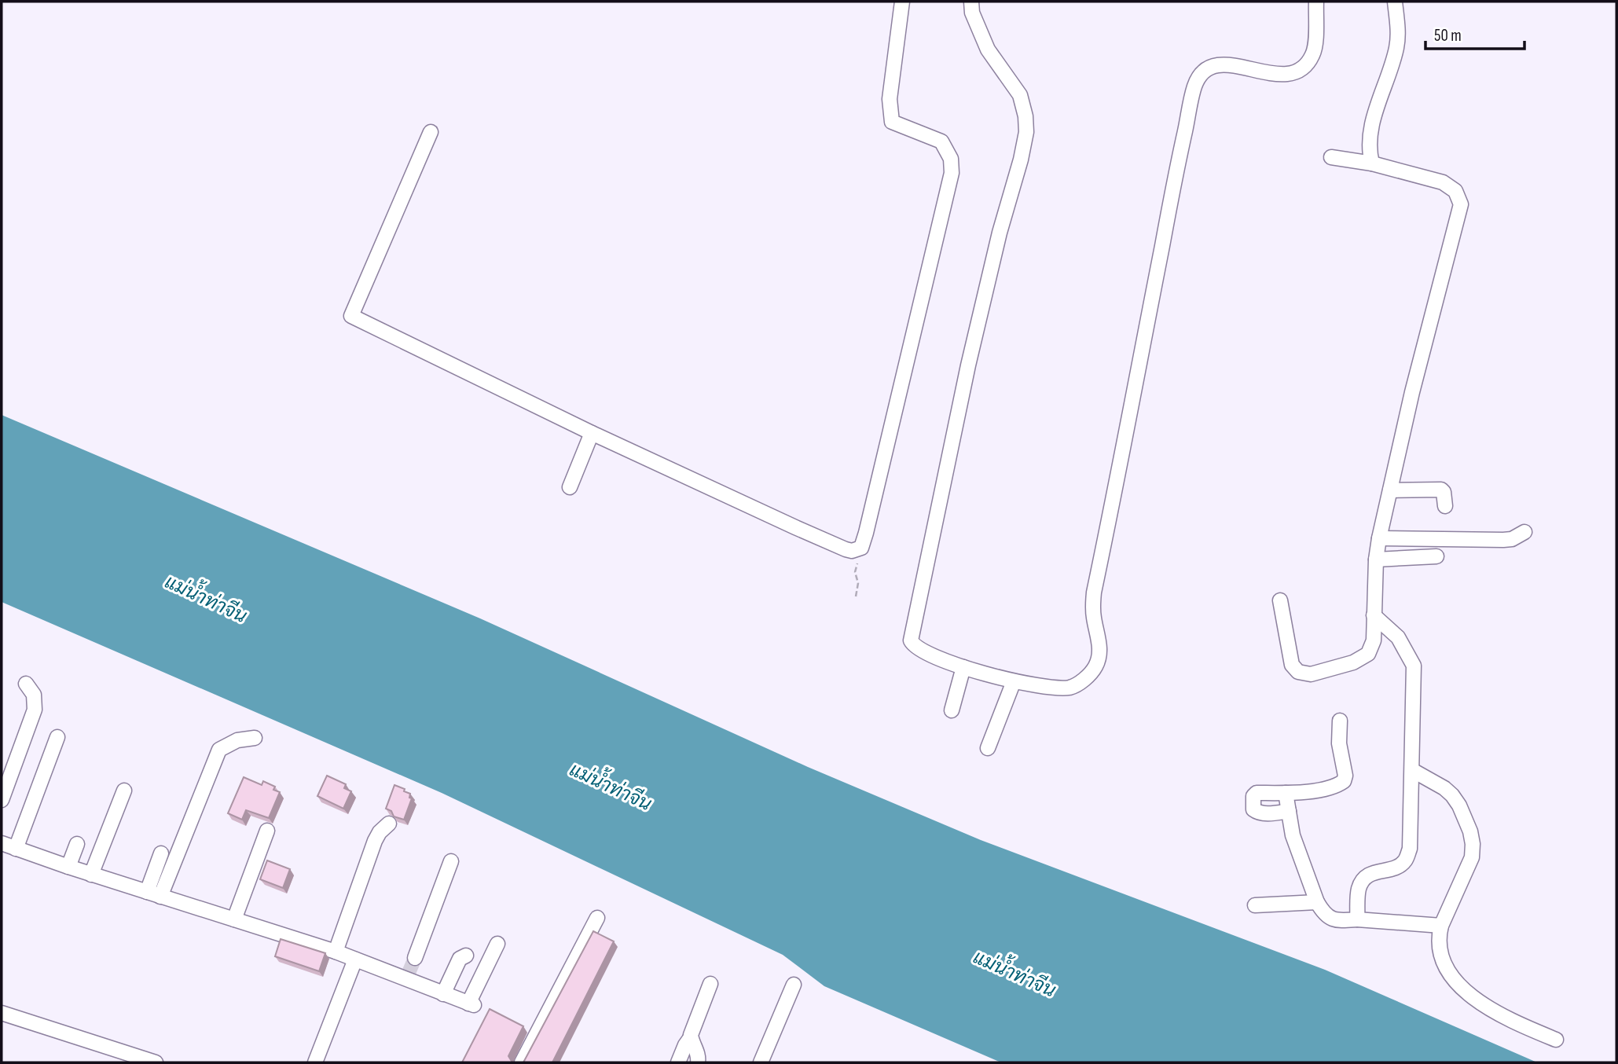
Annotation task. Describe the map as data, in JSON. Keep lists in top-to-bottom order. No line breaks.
{"water":["แม่น้ำท่าจีน"],"scale_bar":"50 m"}
